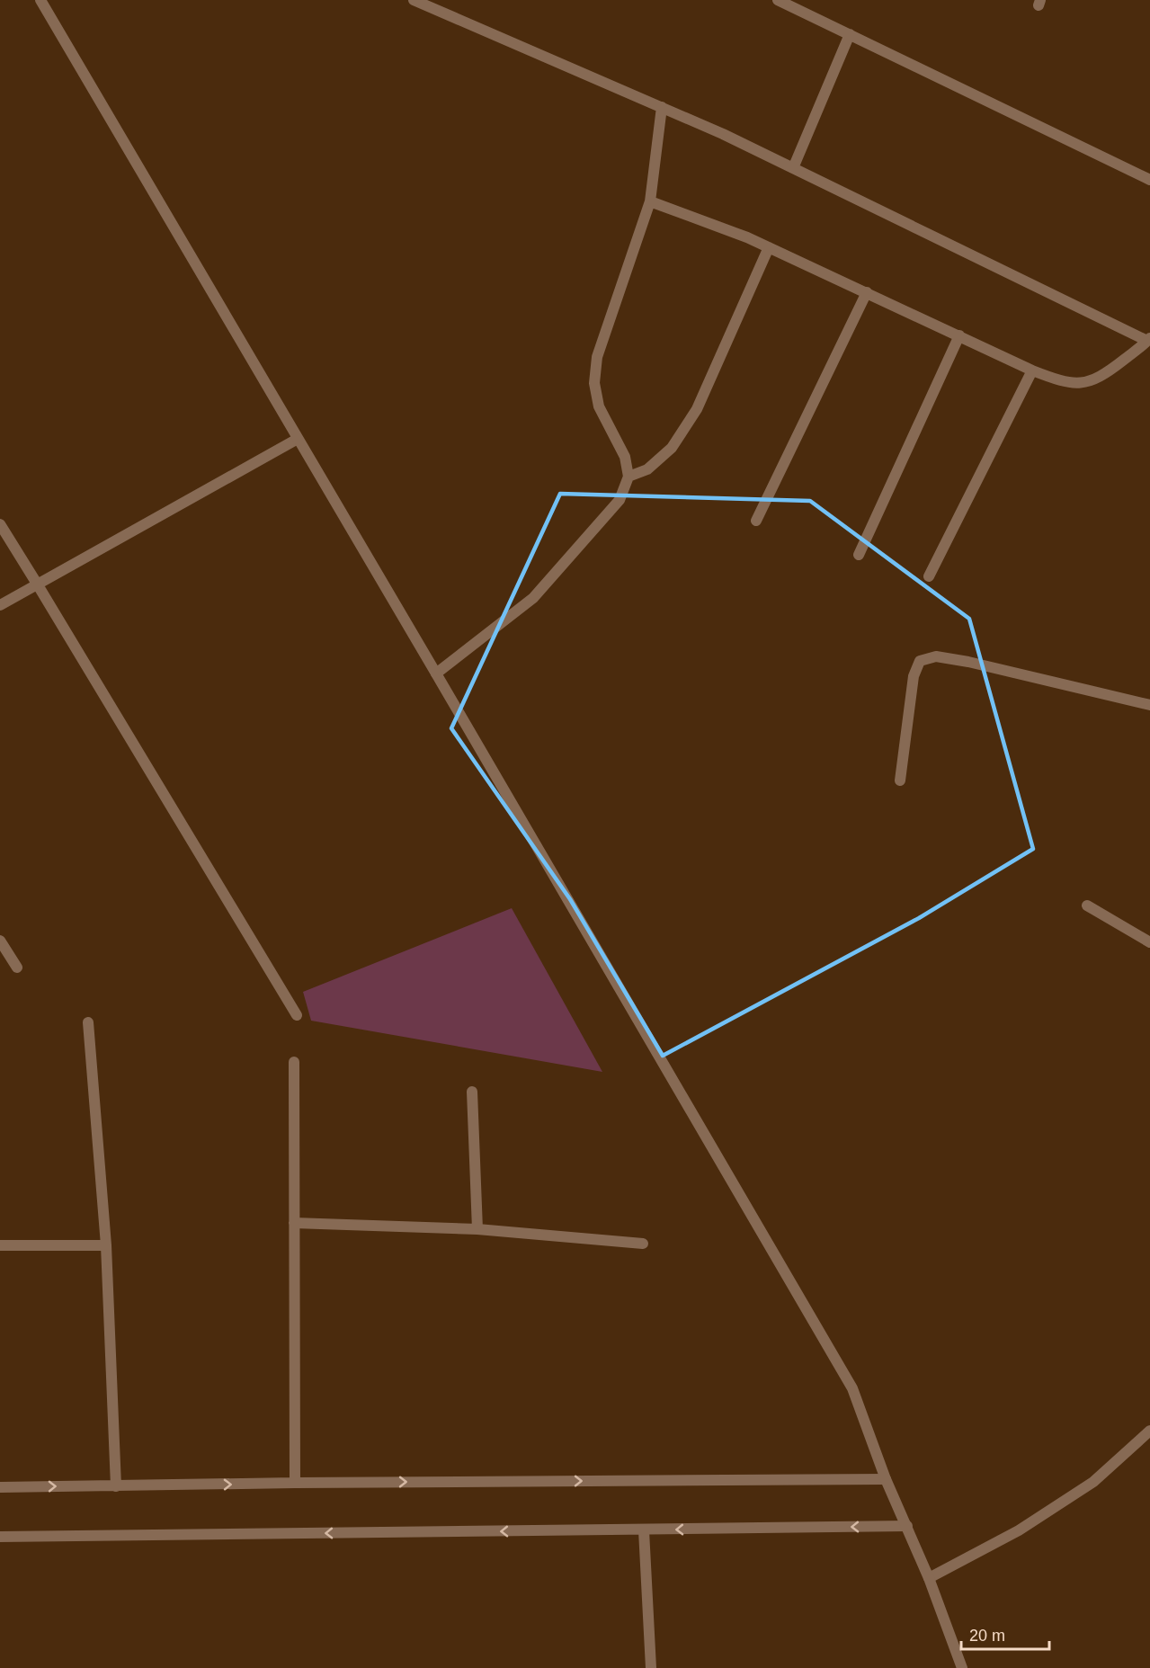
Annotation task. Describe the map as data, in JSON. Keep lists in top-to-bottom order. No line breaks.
{"scale_bar":"20 m"}
